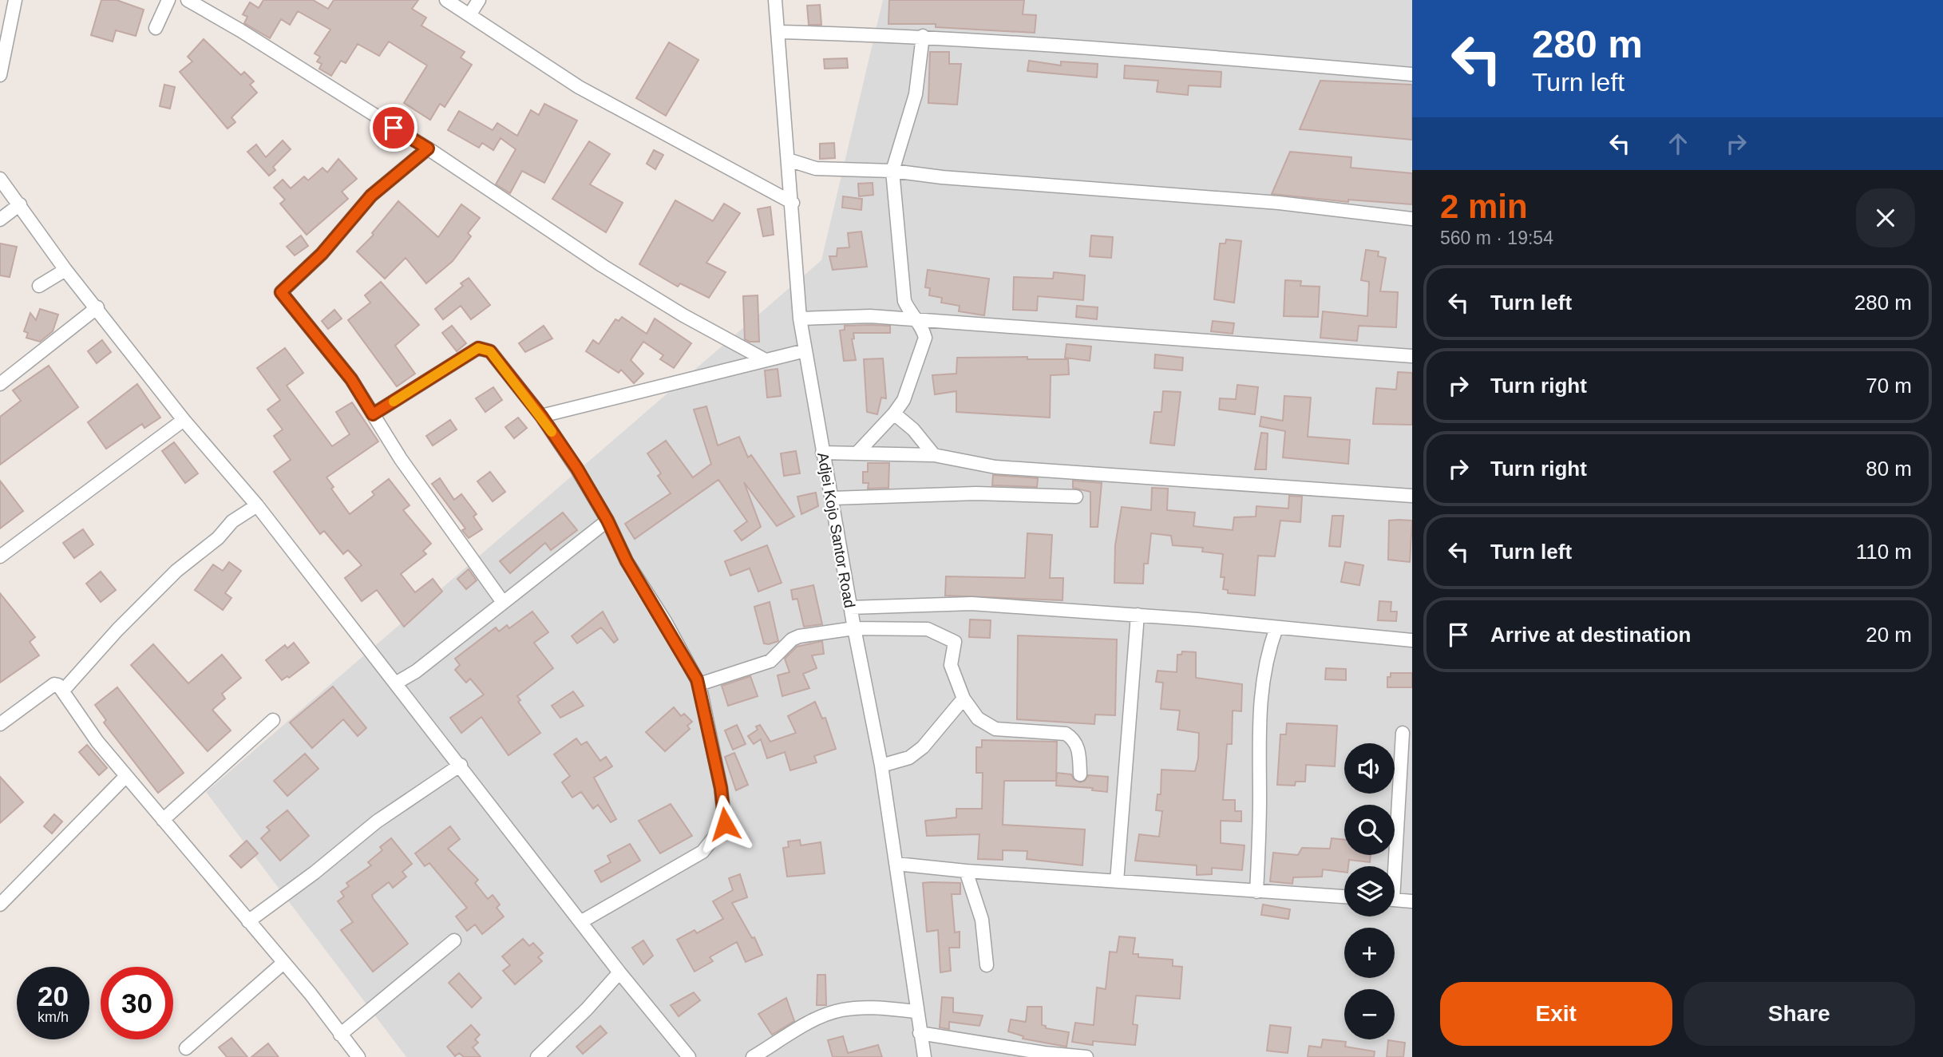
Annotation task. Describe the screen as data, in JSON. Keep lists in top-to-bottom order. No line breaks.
{"streets":{"street":["Adjei Kojo Santor Road"]},"page":{"turn":["280 m","Turn left"],"heading":["2 min","560 m · 19:54"],"list":[{"name":"Turn left","value":"280 m"},{"name":"Turn right","value":"70 m"},{"name":"Turn right","value":"80 m"},{"name":"Turn left","value":"110 m"},{"name":"Arrive at destination","value":"20 m"}],"map_buttons":["+","−"],"speed":"20 km/h","limit":"30","buttons":["Exit","Share"]}}
